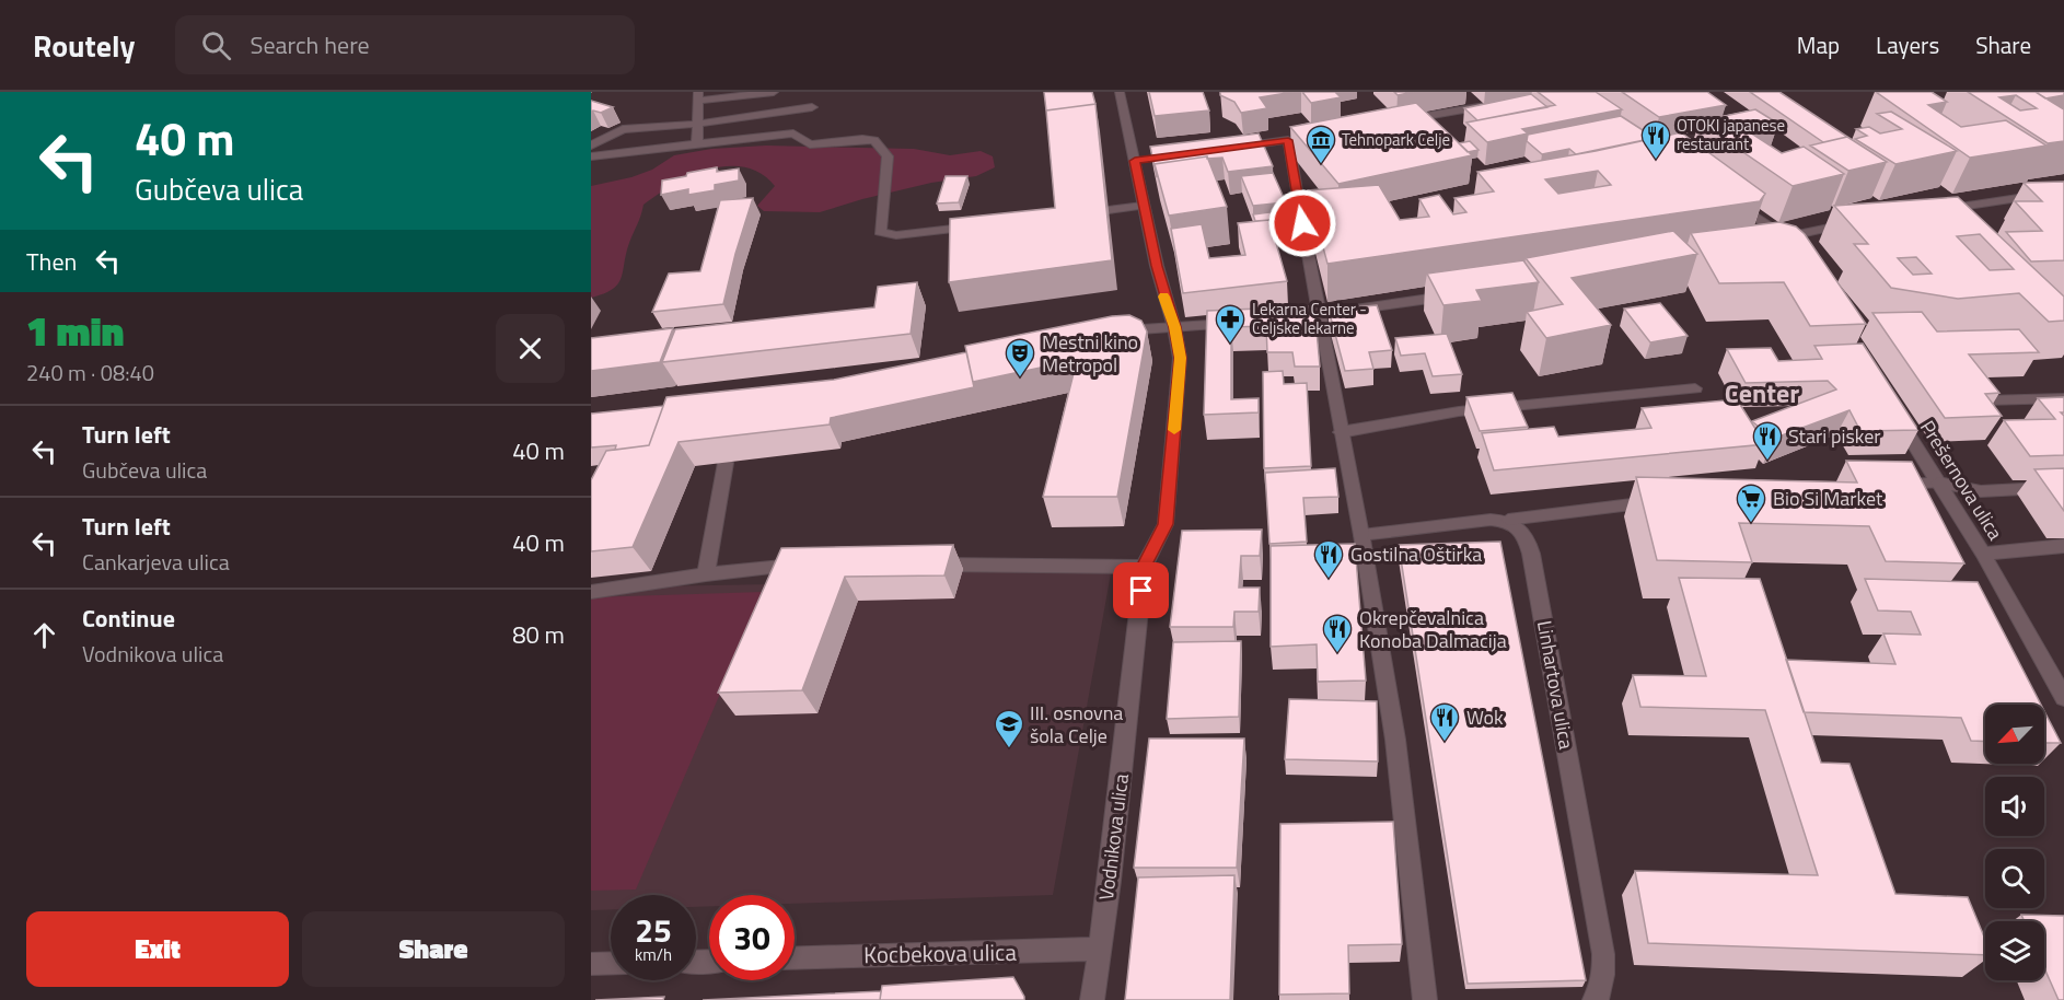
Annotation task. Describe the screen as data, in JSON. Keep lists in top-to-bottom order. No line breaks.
{"streets":{"street":["Prešernova ulica","Linhartova ulica","Vodnikova ulica","Kocbekova ulica"]},"crossings":[["Vodnikova ulica","Kocbekova ulica"]],"districts":["Center"],"places":{"restaurant":["OTOKI japanese restaurant","Stari pisker","Gostilna Oštirka","Okrepčevalnica Konoba Dalmacija","Wok"],"museum":["Tehnopark Celje"],"pharmacy":["Lekarna Center - Celjske lekarne"],"theatre":["Mestni kino Metropol"],"supermarket":["Bio Si Market"],"school or university":["III. osnovna šola Celje"]},"north":"bottom left","page":{"header":"Routely","search":"Search here","nav":["Map","Layers","Share"],"turn":["40 m","Gubčeva ulica"],"then":"Then","heading":["1 min","240 m · 08:40"],"list":[{"name":"Turn left","note":"Gubčeva ulica","value":"40 m"},{"name":"Turn left","note":"Cankarjeva ulica","value":"40 m"},{"name":"Continue","note":"Vodnikova ulica","value":"80 m"}],"speed":"25 km/h","limit":"30","buttons":["Exit","Share"]}}
